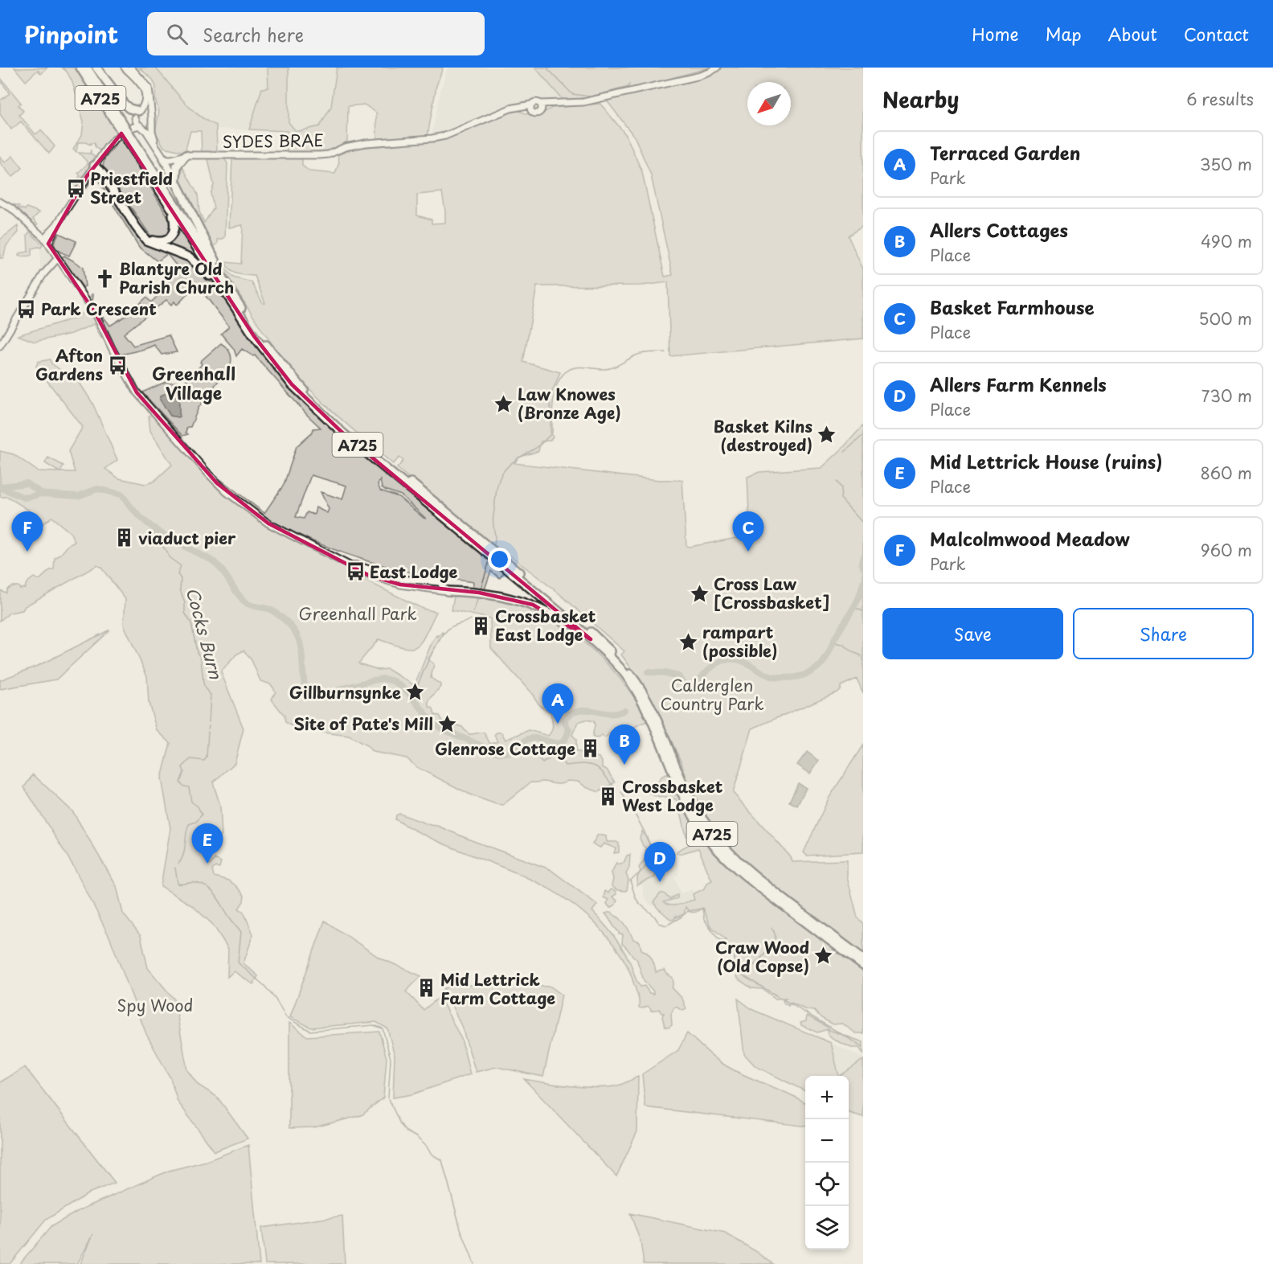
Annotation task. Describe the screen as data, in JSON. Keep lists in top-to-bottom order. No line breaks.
{"streets":{"highway":["A725"],"main road":["SYDES BRAE"]},"crossings":[["A725","SYDES BRAE"]],"districts":["Greenhall Village"],"water":["Cocks Burn"],"parks":["Greenhall Park","Calderglen Country Park","Spy Wood"],"places":{"bus stop":["Priestfield Street","Park Crescent","Afton Gardens","East Lodge"],"church":["Blantyre Old Parish Church"],"place":["Law Knowes (Bronze Age)","Basket Kilns (destroyed)","Cross Law [Crossbasket]","rampart (possible)","Gillburnsynke","Site of Pate's Mill","Craw Wood (Old Copse)"],"building":["viaduct pier","Crossbasket East Lodge","Glenrose Cottage","Crossbasket West Lodge","Mid Lettrick Farm Cottage"]},"north":"bottom left","page":{"header":"Pinpoint","search":"Search here","nav":["Home","Map","About","Contact"],"heading":["Nearby","6 results"],"list":[{"mark":"A","name":"Terraced Garden","note":"Park","value":"350 m"},{"mark":"B","name":"Allers Cottages","note":"Place","value":"490 m"},{"mark":"C","name":"Basket Farmhouse","note":"Place","value":"500 m"},{"mark":"D","name":"Allers Farm Kennels","note":"Place","value":"730 m"},{"mark":"E","name":"Mid Lettrick House (ruins)","note":"Place","value":"860 m"},{"mark":"F","name":"Malcolmwood Meadow","note":"Park","value":"960 m"}],"pins":["C","F","A","B","E","D"],"buttons":["Save","Share"],"map_buttons":["+","−"]}}
